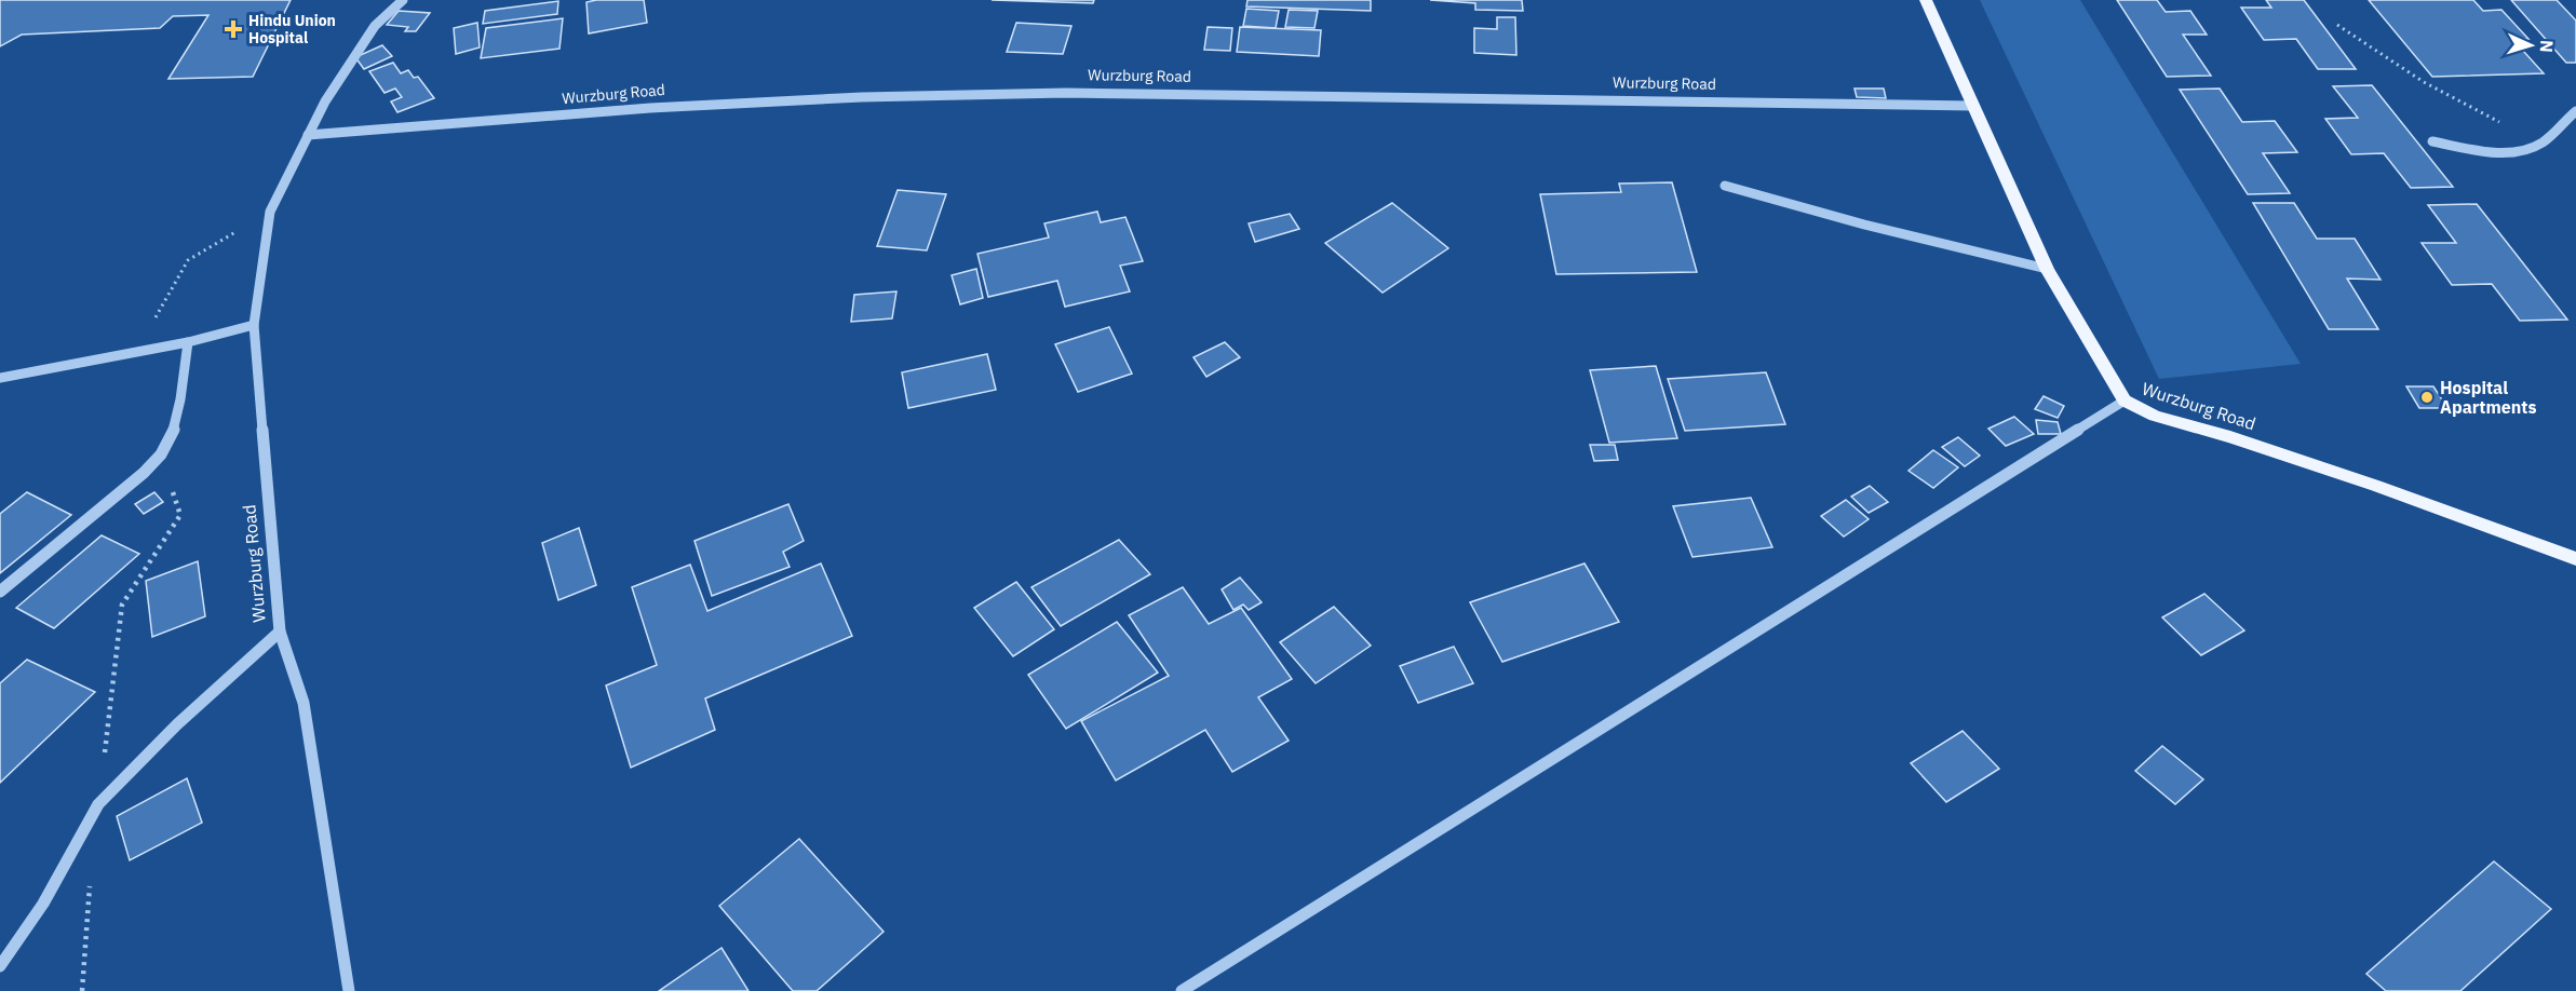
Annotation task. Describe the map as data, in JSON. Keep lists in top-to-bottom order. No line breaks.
{"streets":{"main road":["Wurzburg Road"]},"places":{"health":["Hindu Union Hospital"],"other":["Hospital Apartments"]},"north":"right"}
